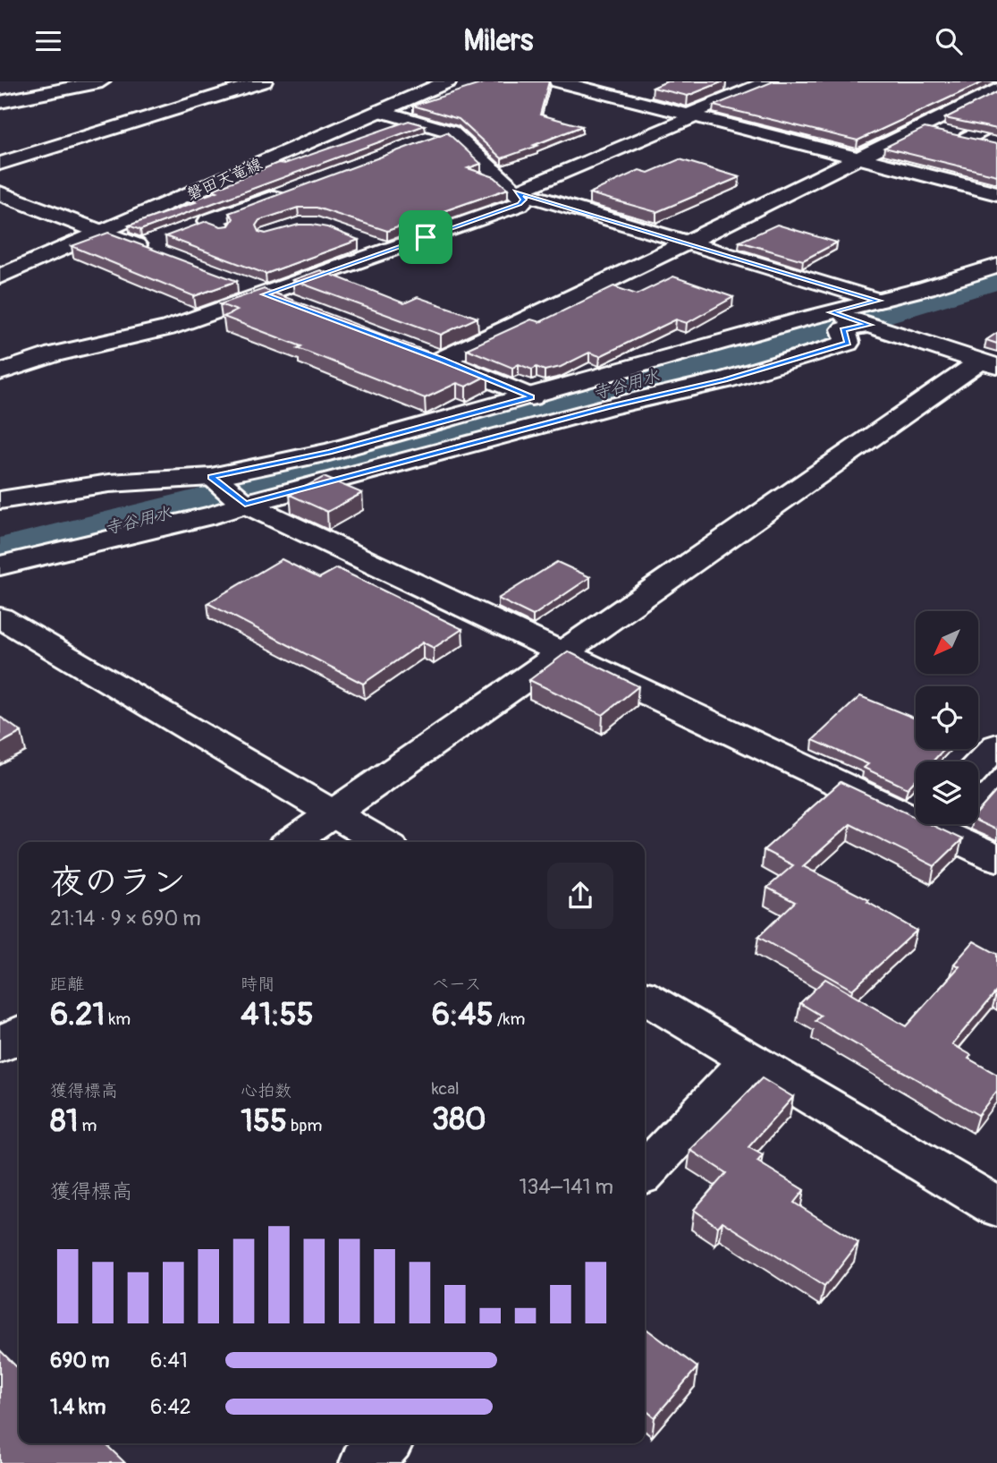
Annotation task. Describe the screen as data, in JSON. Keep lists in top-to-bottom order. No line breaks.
{"streets":{"street":["磐田天竜線"]},"water":["寺谷用水"],"north":"bottom left","page":{"header":"Milers","heading":["夜のラン","21:14 · 9 × 690 m"],"stats":[["距離","6.21 km"],["時間","41:55"],["ペース","6:45 /km"],["獲得標高","81 m"],["心拍数","155 bpm"],["kcal","380"]],"chart":["獲得標高","134–141 m"],"list":[{"name":"690 m","note":"6:41"},{"name":"1.4 km","note":"6:42"}]}}
